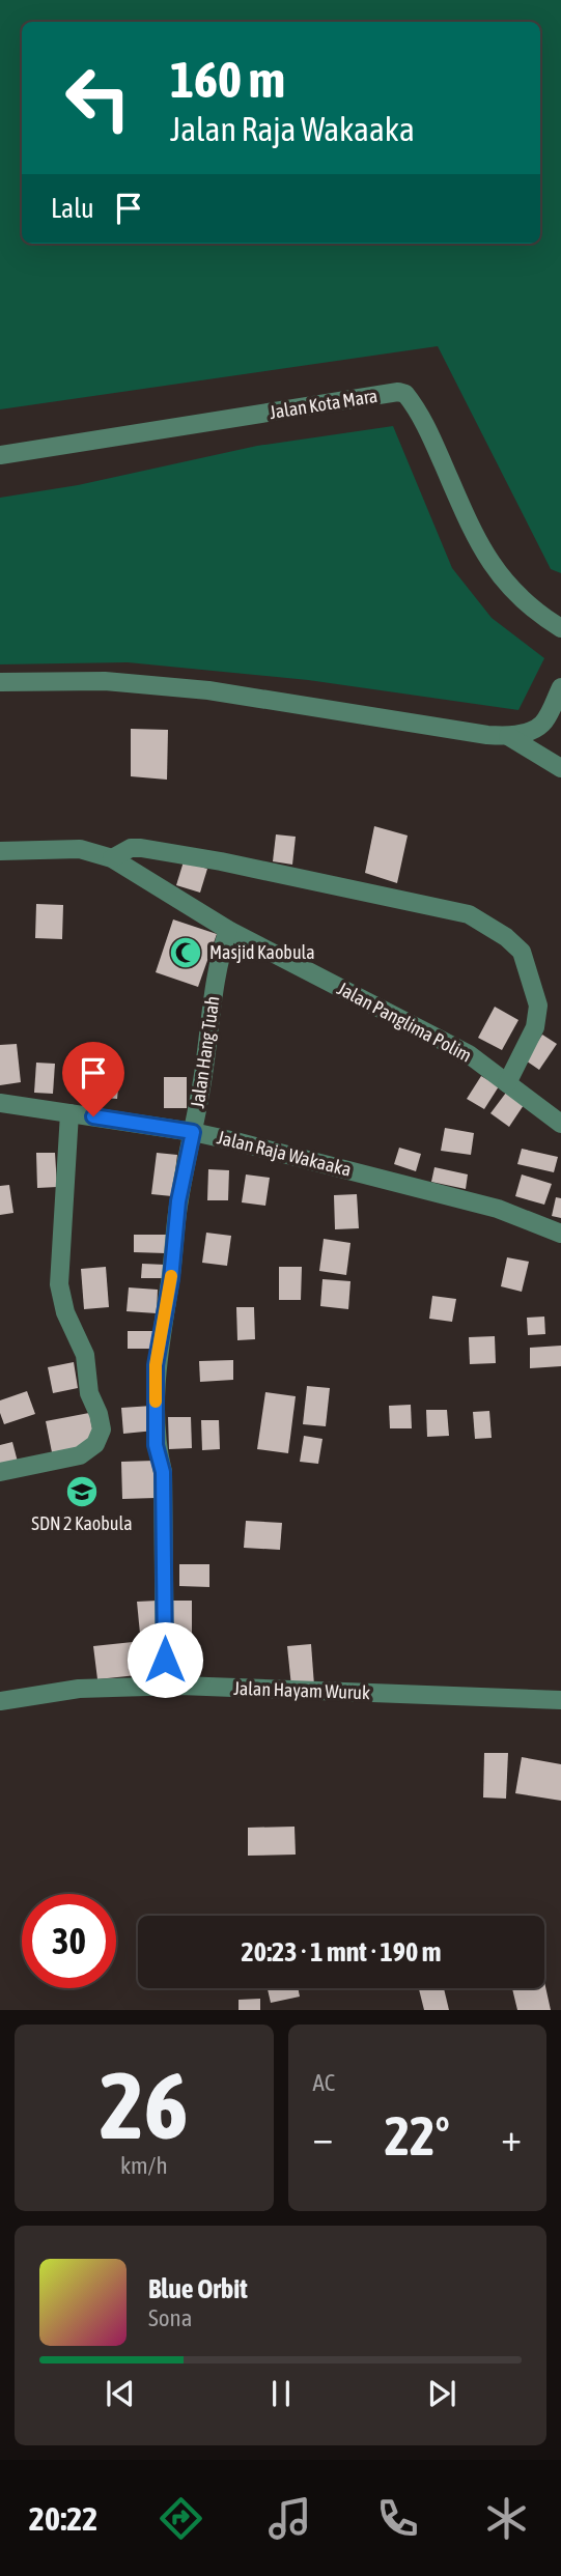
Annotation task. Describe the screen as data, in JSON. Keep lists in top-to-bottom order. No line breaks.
{"streets":{"street":["Jalan Kota Mara","Jalan Panglima Polim","Jalan Hang Tuah","Jalan Raja Wakaaka","Jalan Hayam Wuruk"]},"crossings":[["Jalan Panglima Polim","Jalan Hang Tuah"],["Jalan Hang Tuah","Jalan Raja Wakaaka"],["Jalan Hang Tuah","Jalan Hayam Wuruk"]],"places":{"mosque":["Masjid Kaobula"],"school or university":["SDN 2 Kaobula"]},"page":{"turn":["160 m","Jalan Raja Wakaaka"],"then":"Lalu","limit":"30","trip":"20:23 · 1 mnt · 190 m","tile":[["26","km/h"],"AC"],"heat":["−","22°","+"],"song":["Blue Orbit","Sona"],"tabs":"20:22"}}
